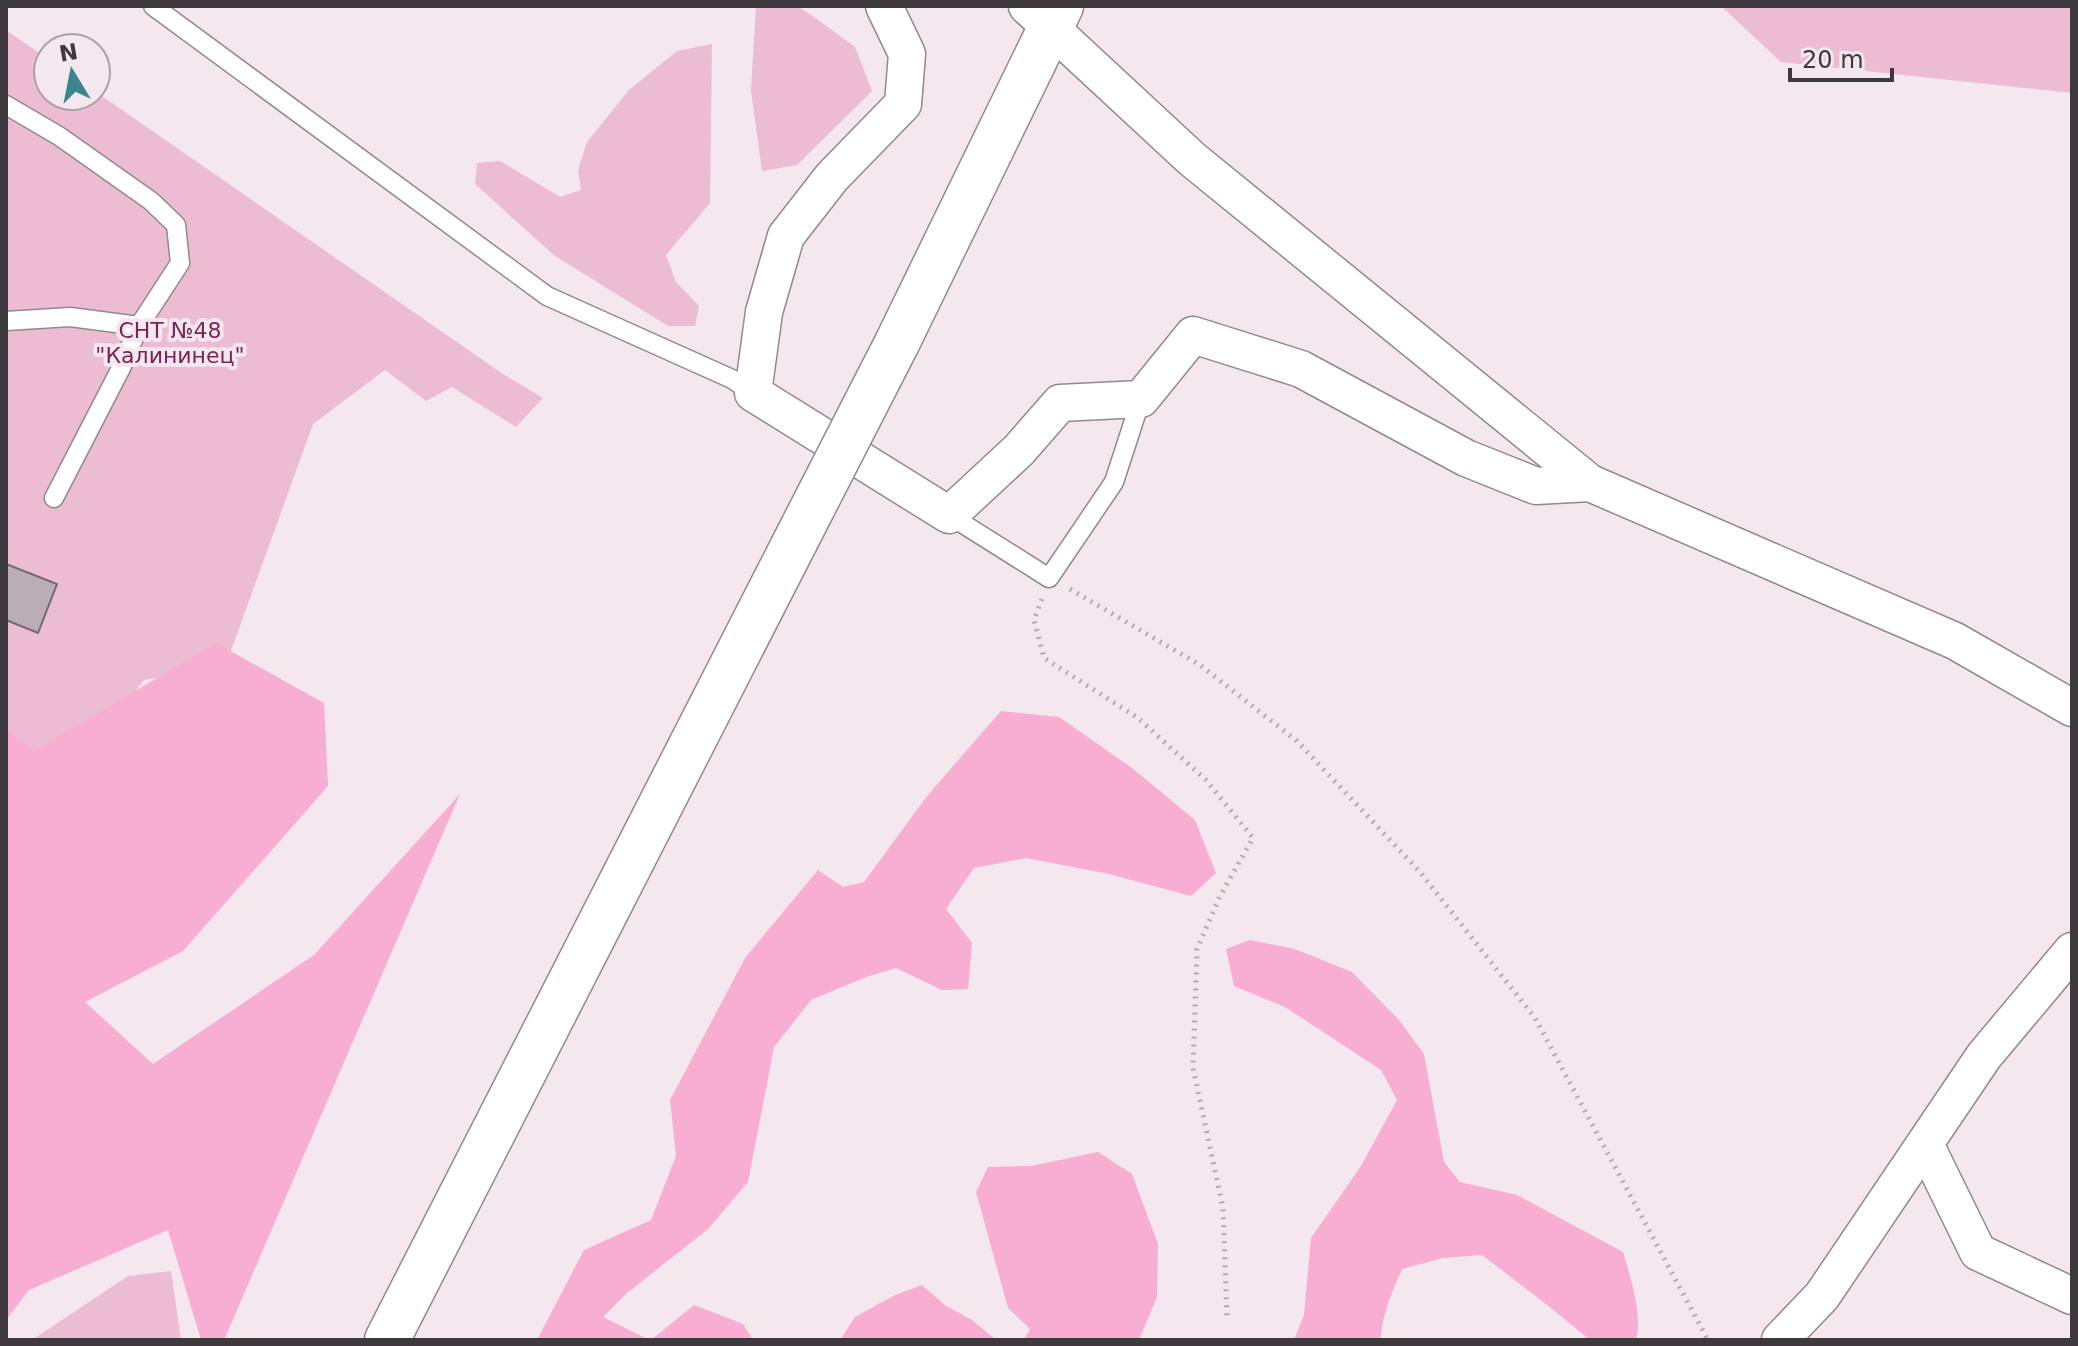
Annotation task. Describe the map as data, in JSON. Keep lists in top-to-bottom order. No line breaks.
{"parks":["СНТ №48 \"Калининец\""],"scale_bar":"20 m","north":"top"}
